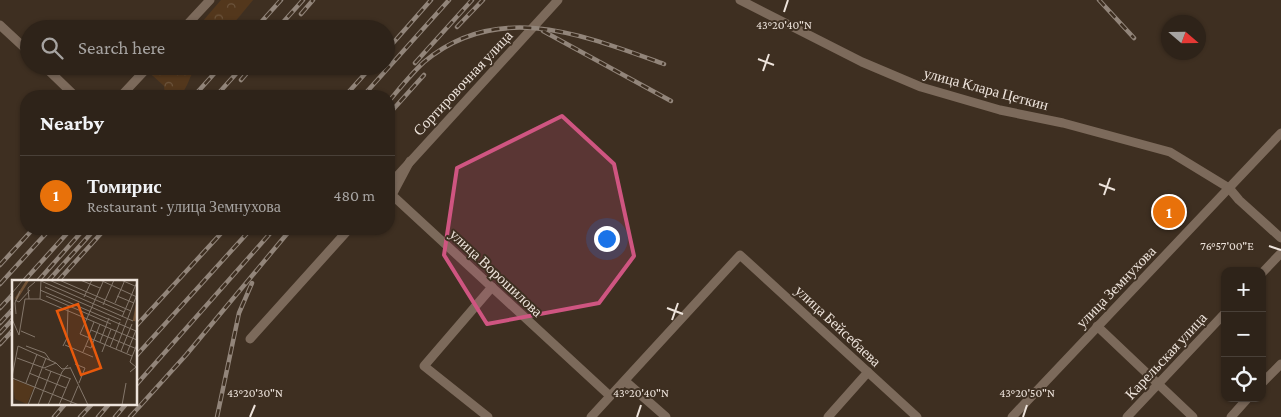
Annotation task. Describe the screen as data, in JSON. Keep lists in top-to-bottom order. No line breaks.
{"streets":{"street":["Сортировочная улица","улица Клара Цеткин","улица Ворошилова","улица Земнухова","улица Бейсебаева","Карельская улица"]},"crossings":[["Сортировочная улица","улица Ворошилова"],["улица Клара Цеткин","улица Земнухова"]],"north":"right","page":{"search":"Search here","heading":"Nearby","list":[{"mark":"1","name":"Томирис","note":"Restaurant · улица Земнухова","value":"480 m"}],"pins":"1","map_buttons":["+","−"]},"coordinates":["43°20'40\"N","76°57'00\"E","43°20'30\"N","43°20'50\"N"]}
